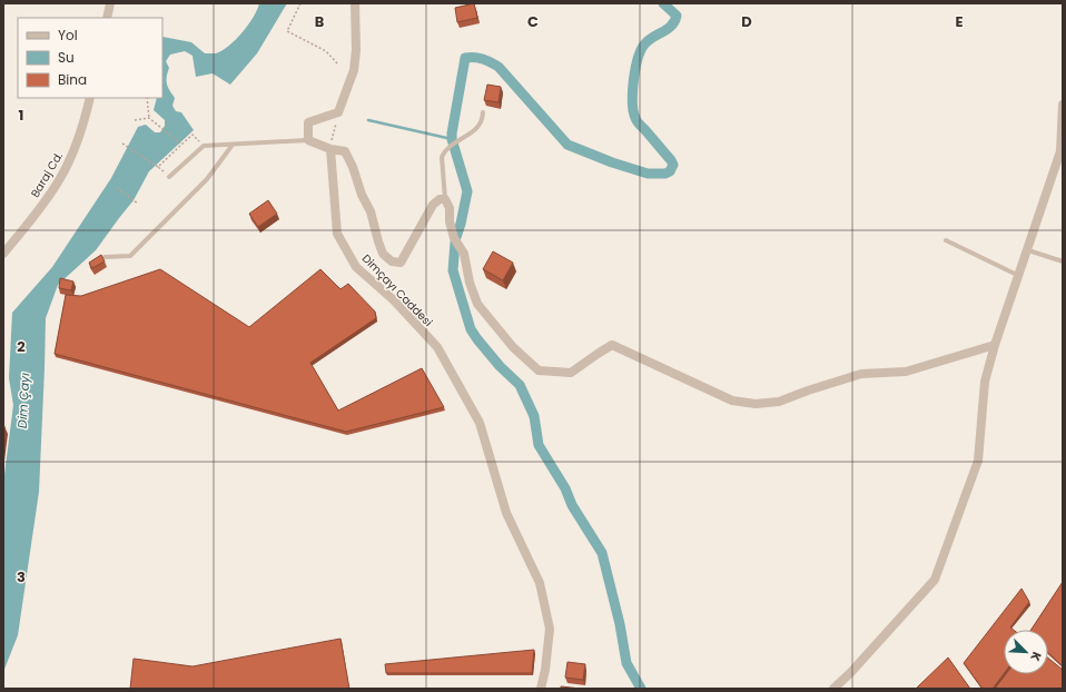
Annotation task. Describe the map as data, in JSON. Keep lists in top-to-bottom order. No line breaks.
{"streets":{"street":["Baraj Cd.","Dimçayı Caddesi"]},"water":["Dim Çayı"],"legend":["Yol","Su","Bina"],"north":"bottom right","grid":{"columns":["B","C","D","E"],"rows":["1","2","3"]}}
